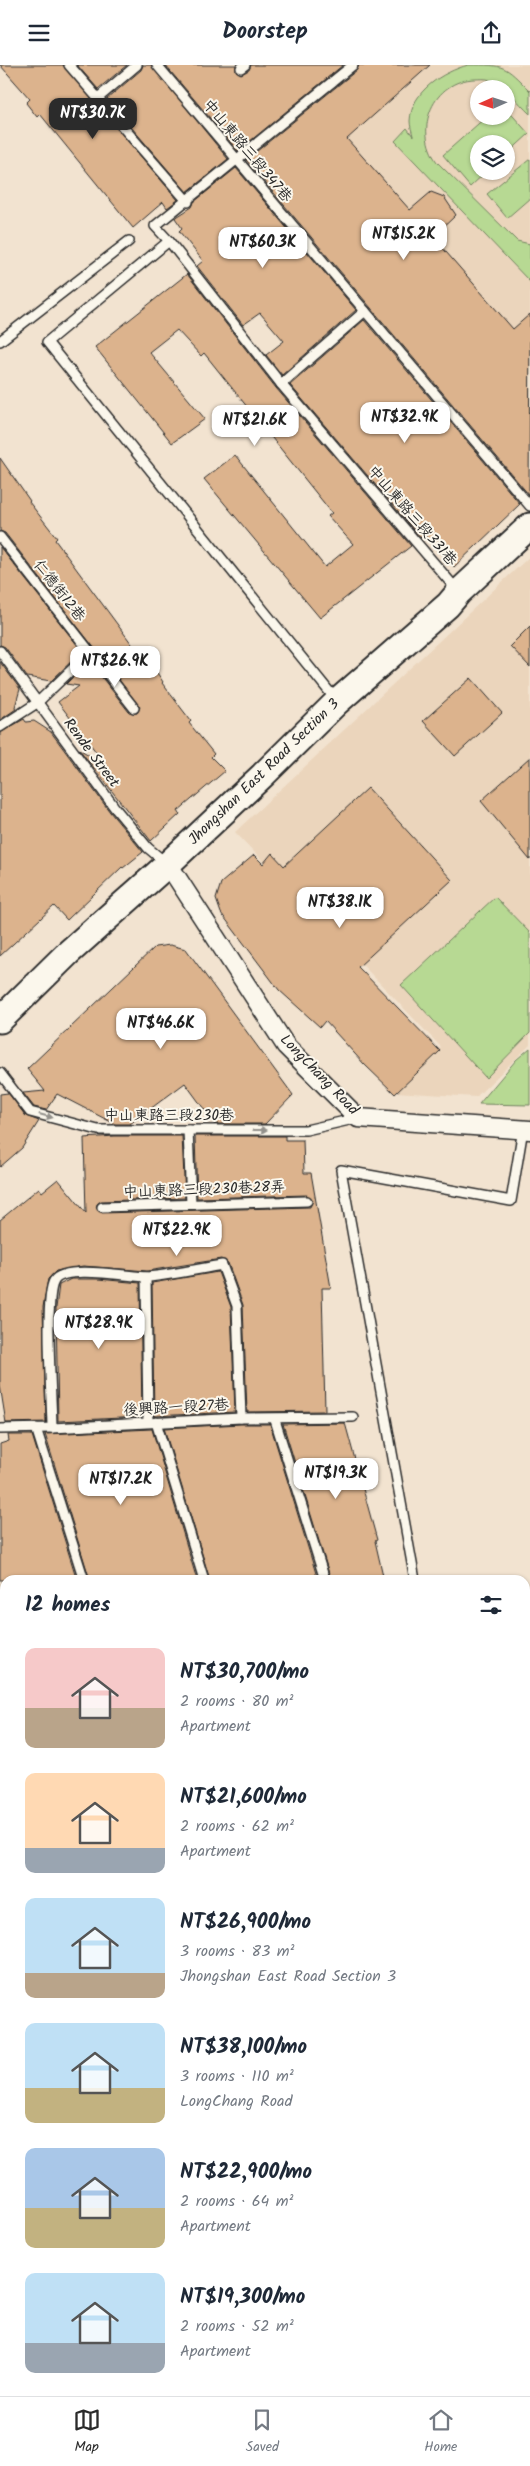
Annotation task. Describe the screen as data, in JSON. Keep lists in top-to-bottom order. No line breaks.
{"streets":{"main road":["Jhongshan East Road Section 3"],"street":["LongChang Road"],"lane":["中山東路三段347巷","中山東路三段331巷","仁德街12巷","Rende Street","中山東路三段230巷","中山東路三段230巷28弄","後興路一段27巷"]},"crossings":[["中山東路三段331巷","Jhongshan East Road Section 3"],["Rende Street","Jhongshan East Road Section 3"],["Rende Street","LongChang Road"],["Jhongshan East Road Section 3","LongChang Road"],["LongChang Road","中山東路三段230巷"]],"one_way":["中山東路三段230巷"],"north":"left","page":{"header":"Doorstep","price":["NT$30.7K","NT$15.2K","NT$60.3K","NT$32.9K","NT$21.6K","NT$26.9K","NT$38.1K","NT$46.6K","NT$22.9K","NT$28.9K","NT$19.3K","NT$17.2K"],"heading":"12 homes","list":[{"name":"NT$30,700/mo","note":"2 rooms · 80 m² · Apartment"},{"name":"NT$21,600/mo","note":"2 rooms · 62 m² · Apartment"},{"name":"NT$26,900/mo","note":"3 rooms · 83 m² · Jhongshan East Road Section 3"},{"name":"NT$38,100/mo","note":"3 rooms · 110 m² · LongChang Road"},{"name":"NT$22,900/mo","note":"2 rooms · 64 m² · Apartment"},{"name":"NT$19,300/mo","note":"2 rooms · 52 m² · Apartment"}],"tabs":["Map","Saved","Home"]}}
